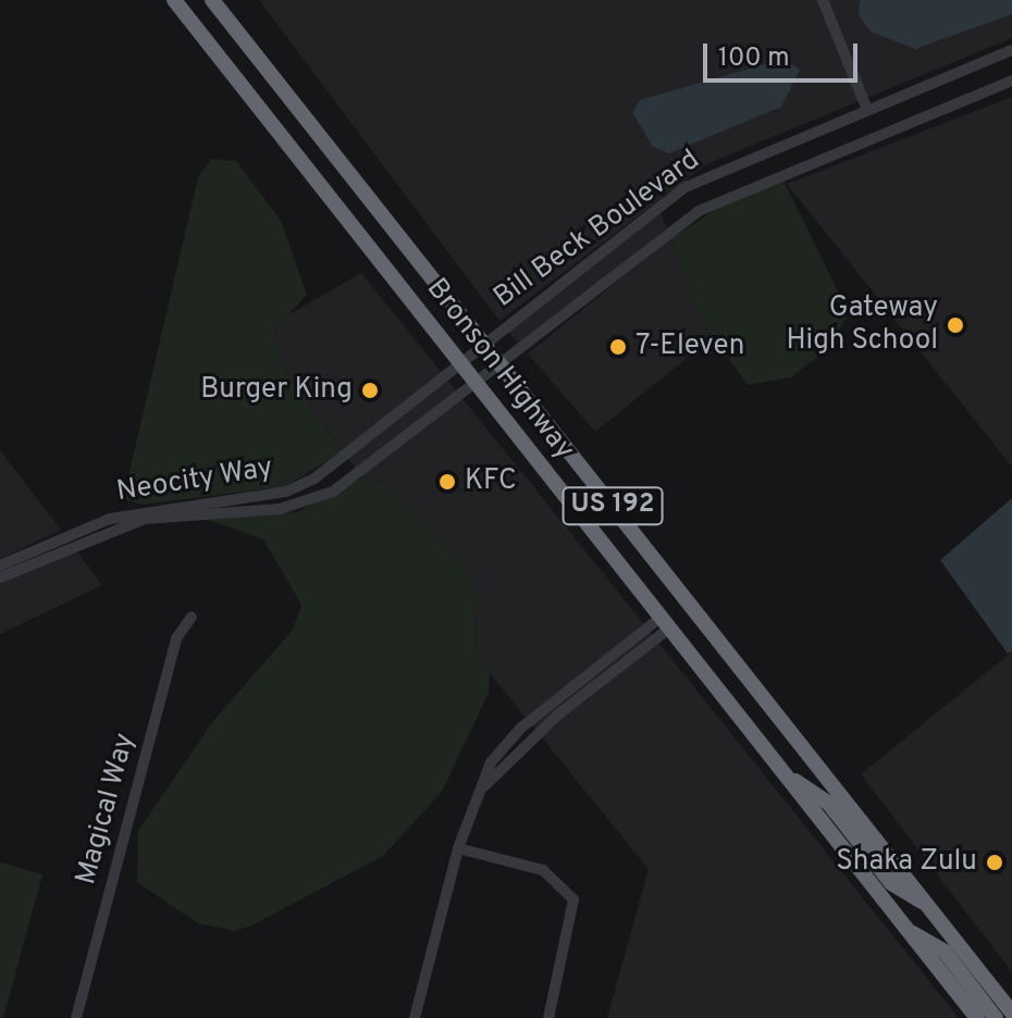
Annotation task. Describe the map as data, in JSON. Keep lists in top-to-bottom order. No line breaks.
{"streets":{"highway":["Bronson Highway","US 192"],"street":["Bill Beck Boulevard","Neocity Way","Magical Way"]},"crossings":[["Bill Beck Boulevard","Bronson Highway"],["Bill Beck Boulevard","Neocity Way"],["Bronson Highway","Neocity Way"]],"places":["Gateway High School","7-Eleven","Burger King","KFC","Shaka Zulu"],"scale_bar":"100 m"}
